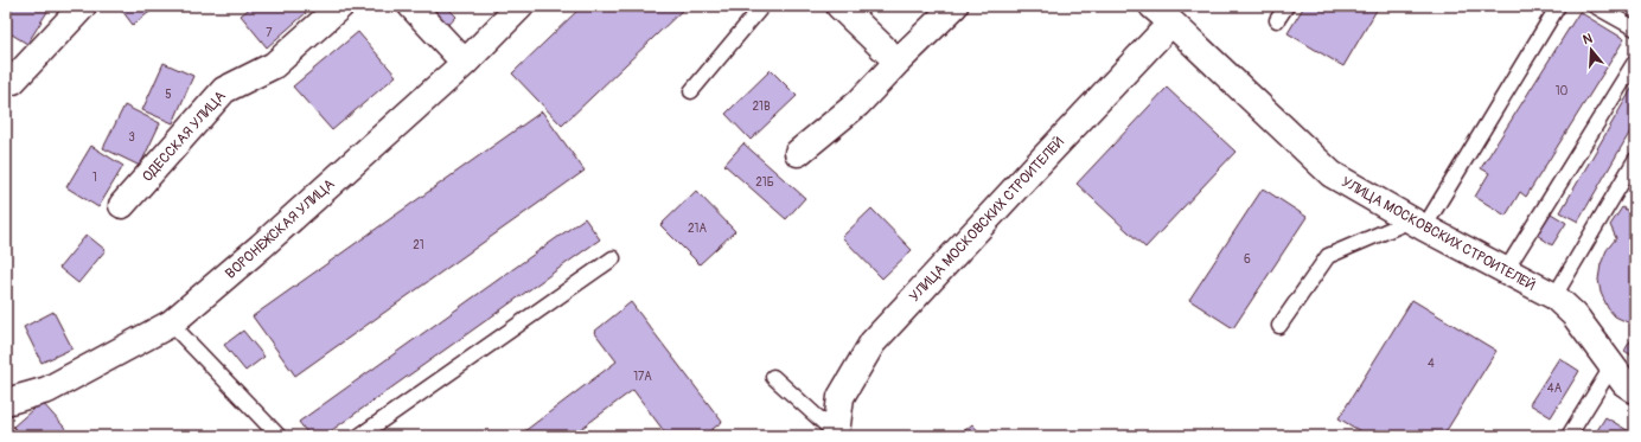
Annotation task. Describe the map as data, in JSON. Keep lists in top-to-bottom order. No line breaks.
{"streets":{"street":["ОДЕССКАЯ УЛИЦА","УЛИЦА МОСКОВСКИХ СТРОИТЕЛЕЙ","ВОРОНЕЖСКАЯ УЛИЦА"]},"house_numbers":["7","10","5","21В","3","1","21Б","21А","21","6","4","17А","4А"],"north":"top"}
